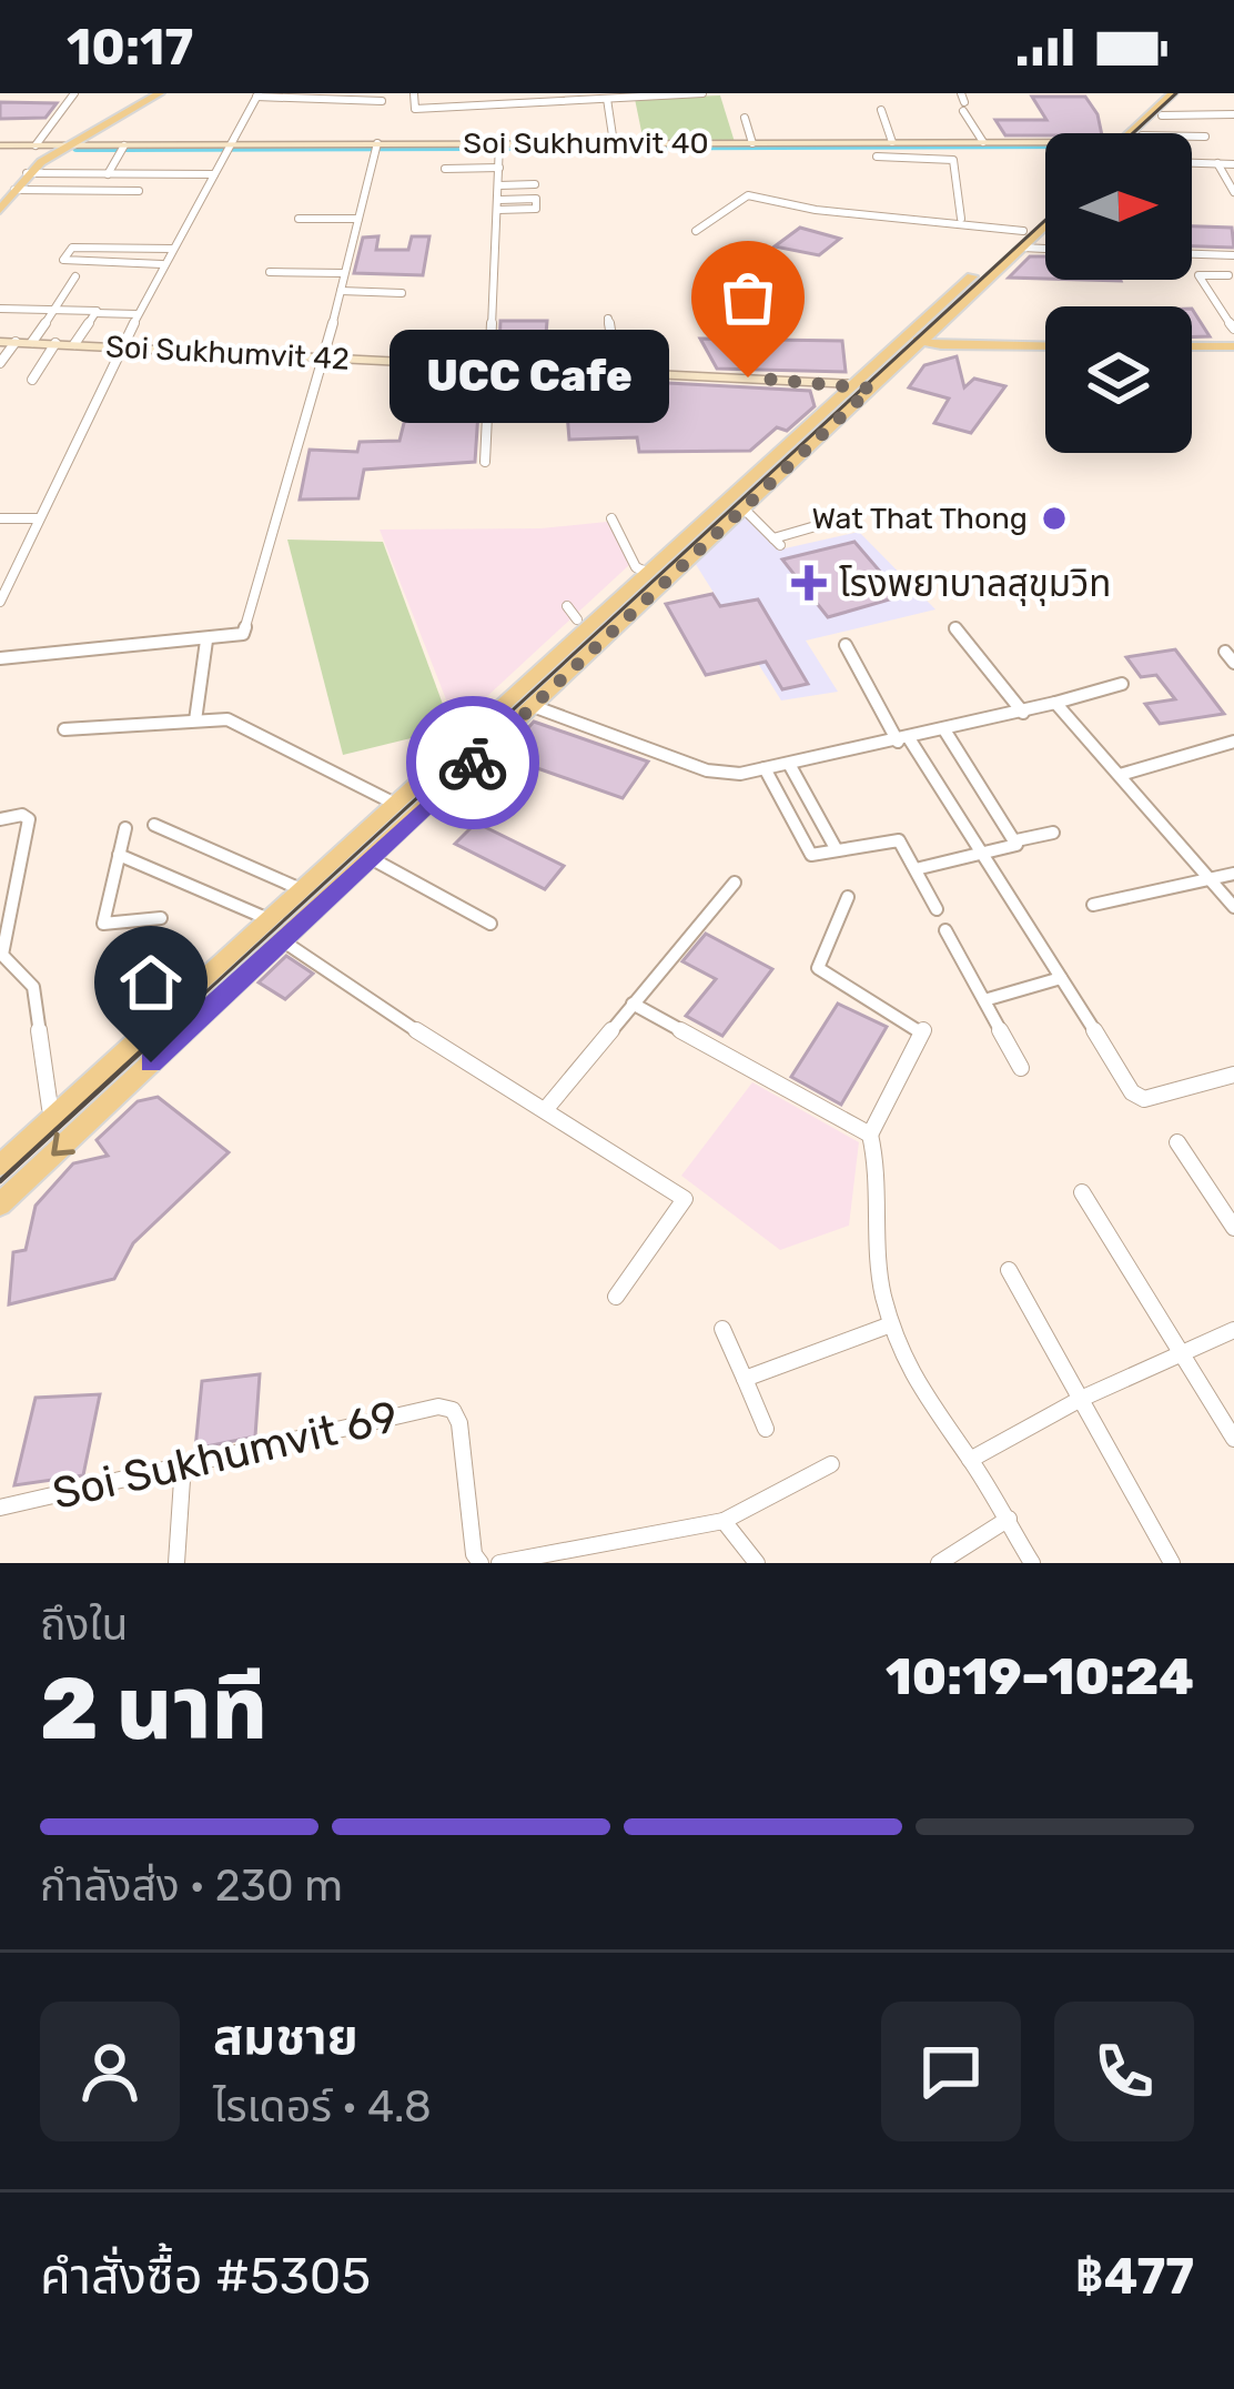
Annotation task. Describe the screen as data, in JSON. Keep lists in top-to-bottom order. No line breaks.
{"streets":{"street":["Soi Sukhumvit 40","Soi Sukhumvit 42","Soi Sukhumvit 69"]},"places":{"other":["UCC Cafe","Wat That Thong"],"health":["โรงพยาบาลสุขุมวิท"]},"north":"right","page":{"status":"10:17","bubble":"UCC Cafe","heading":["2 นาที","ถึงใน","10:19–10:24"],"panel":["สมชาย","ไรเดอร์ · 4.8","คำสั่งซื้อ #5305","฿477"],"bar":"กำลังส่ง · 230 m"}}
